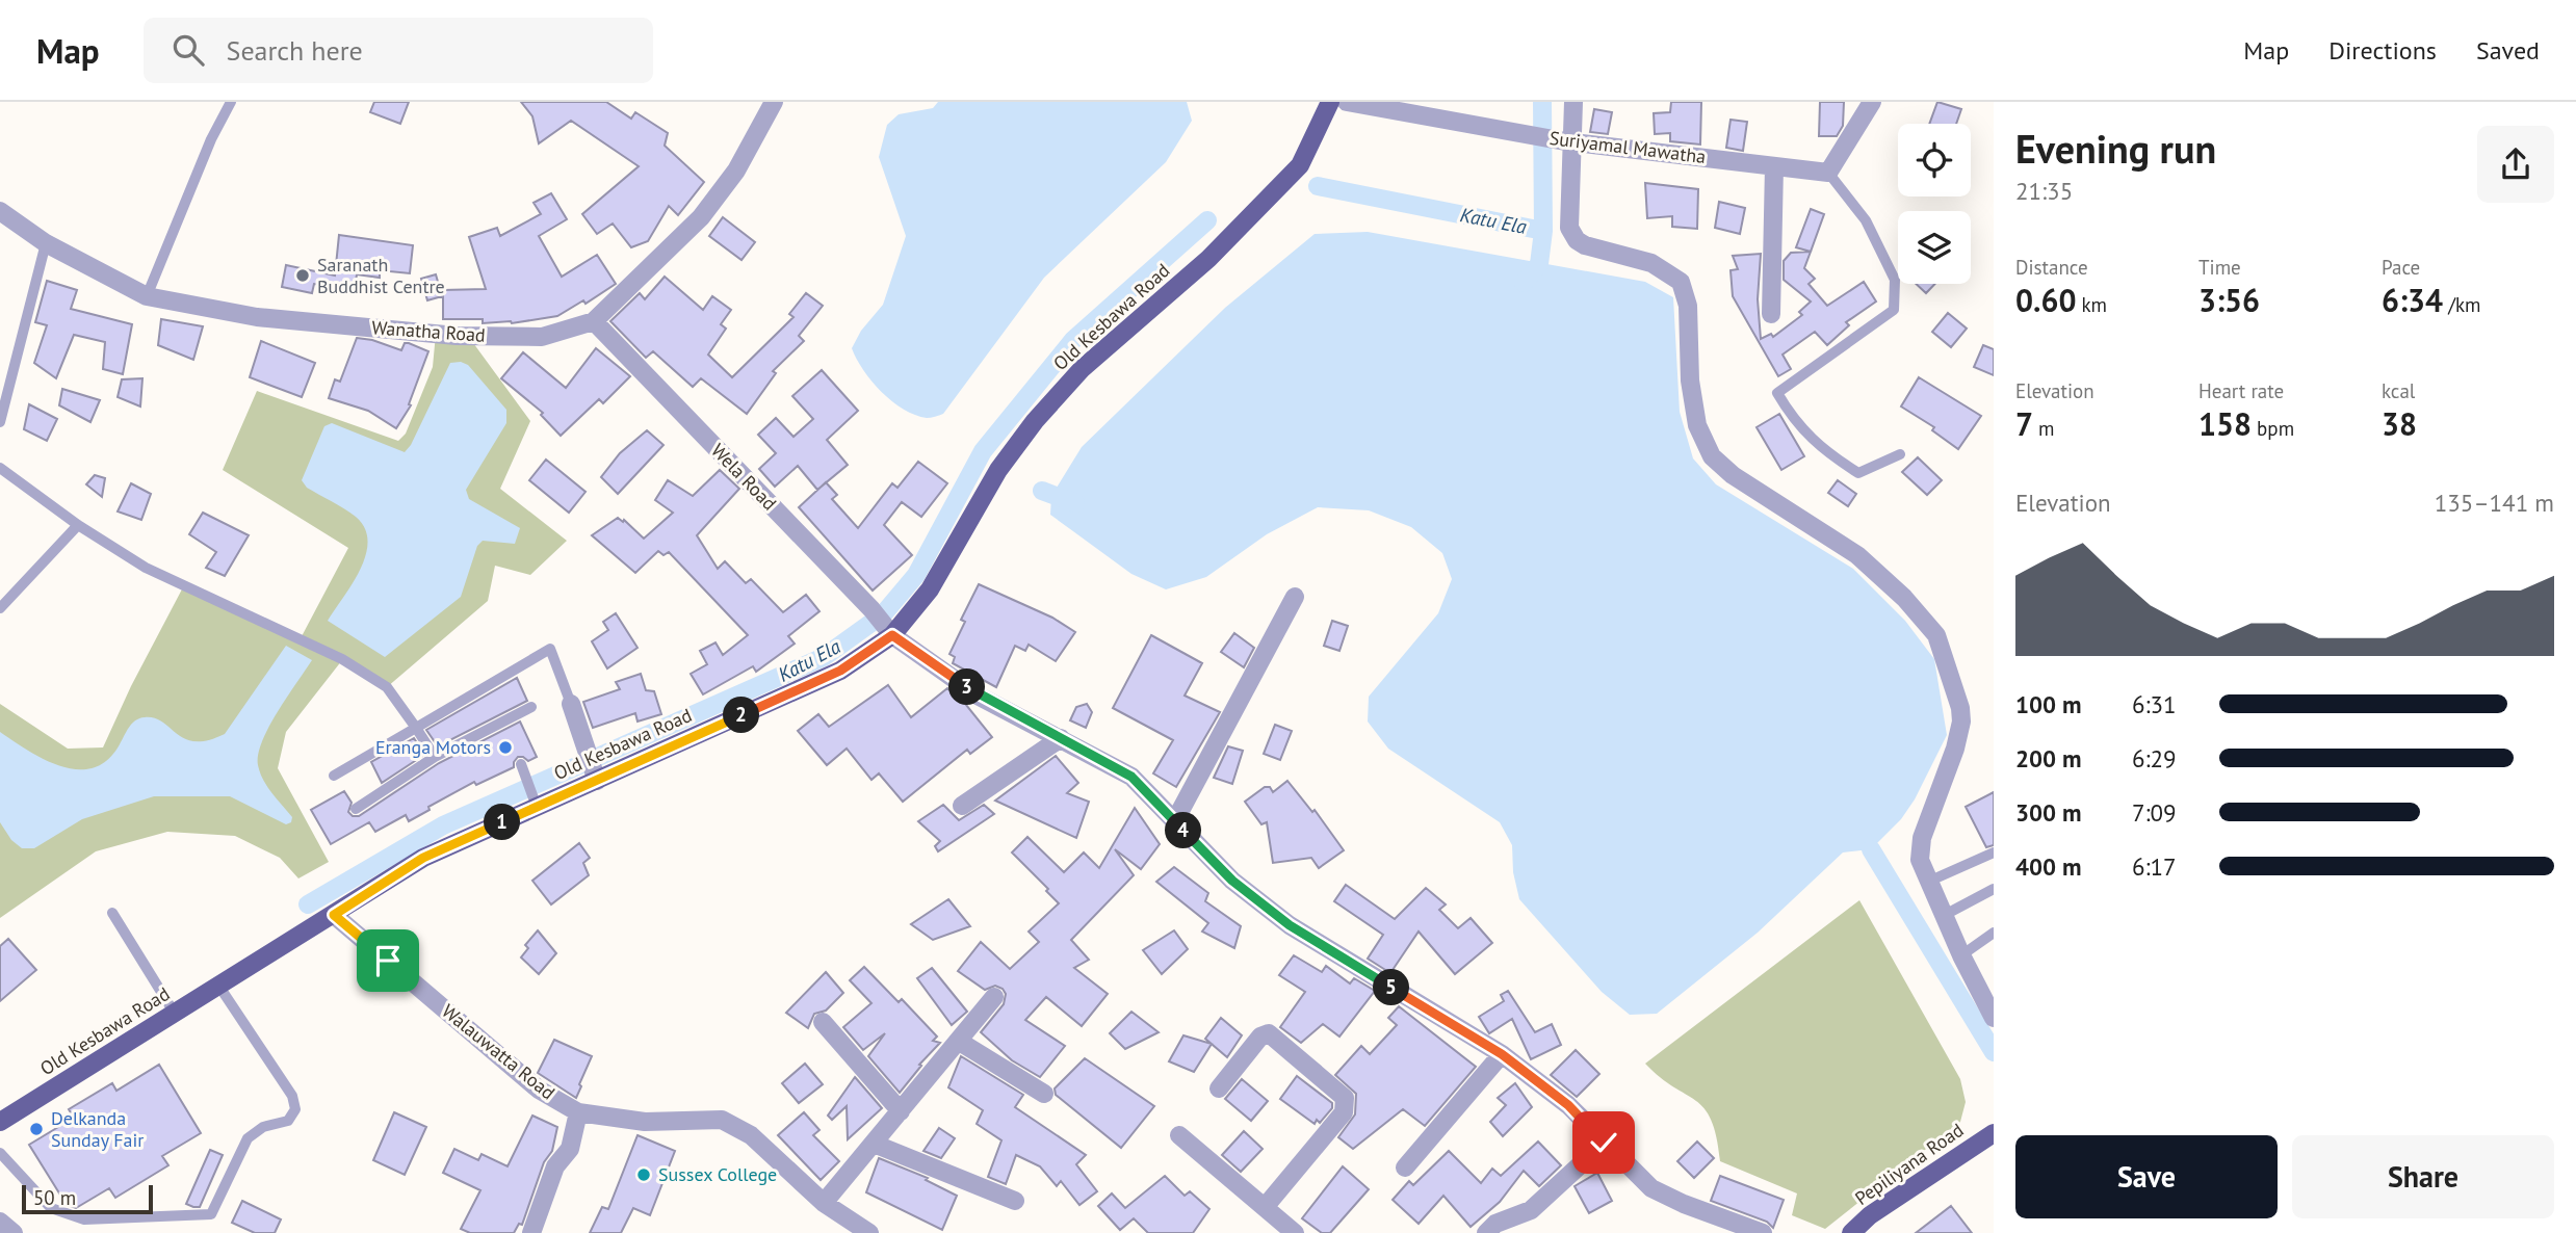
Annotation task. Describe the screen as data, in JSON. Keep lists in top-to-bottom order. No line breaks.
{"streets":{"main road":["Old Kesbawa Road","Pepiliyana Road"],"street":["Suriyamal Mawatha","Wanatha Road","Wela Road","Walauwatta Road"]},"crossings":[["Old Kesbawa Road","Wela Road"],["Old Kesbawa Road","Walauwatta Road"],["Wanatha Road","Wela Road"]],"water":["Katu Ela"],"places":["Saranath Buddhist Centre","Eranga Motors","Delkanda Sunday Fair","Sussex College"],"scale_bar":"50 m","page":{"header":"Map","search":"Search here","nav":["Map","Directions","Saved"],"heading":["Evening run","21:35"],"stats":[["Distance","0.60 km"],["Time","3:56"],["Pace","6:34 /km"],["Elevation","7 m"],["Heart rate","158 bpm"],["kcal","38"]],"chart":["Elevation","135–141 m"],"pins":["3","2","1","4","5"],"list":[{"name":"100 m","note":"6:31"},{"name":"200 m","note":"6:29"},{"name":"300 m","note":"7:09"},{"name":"400 m","note":"6:17"}],"buttons":["Save","Share"],"scale":"50 m"}}
